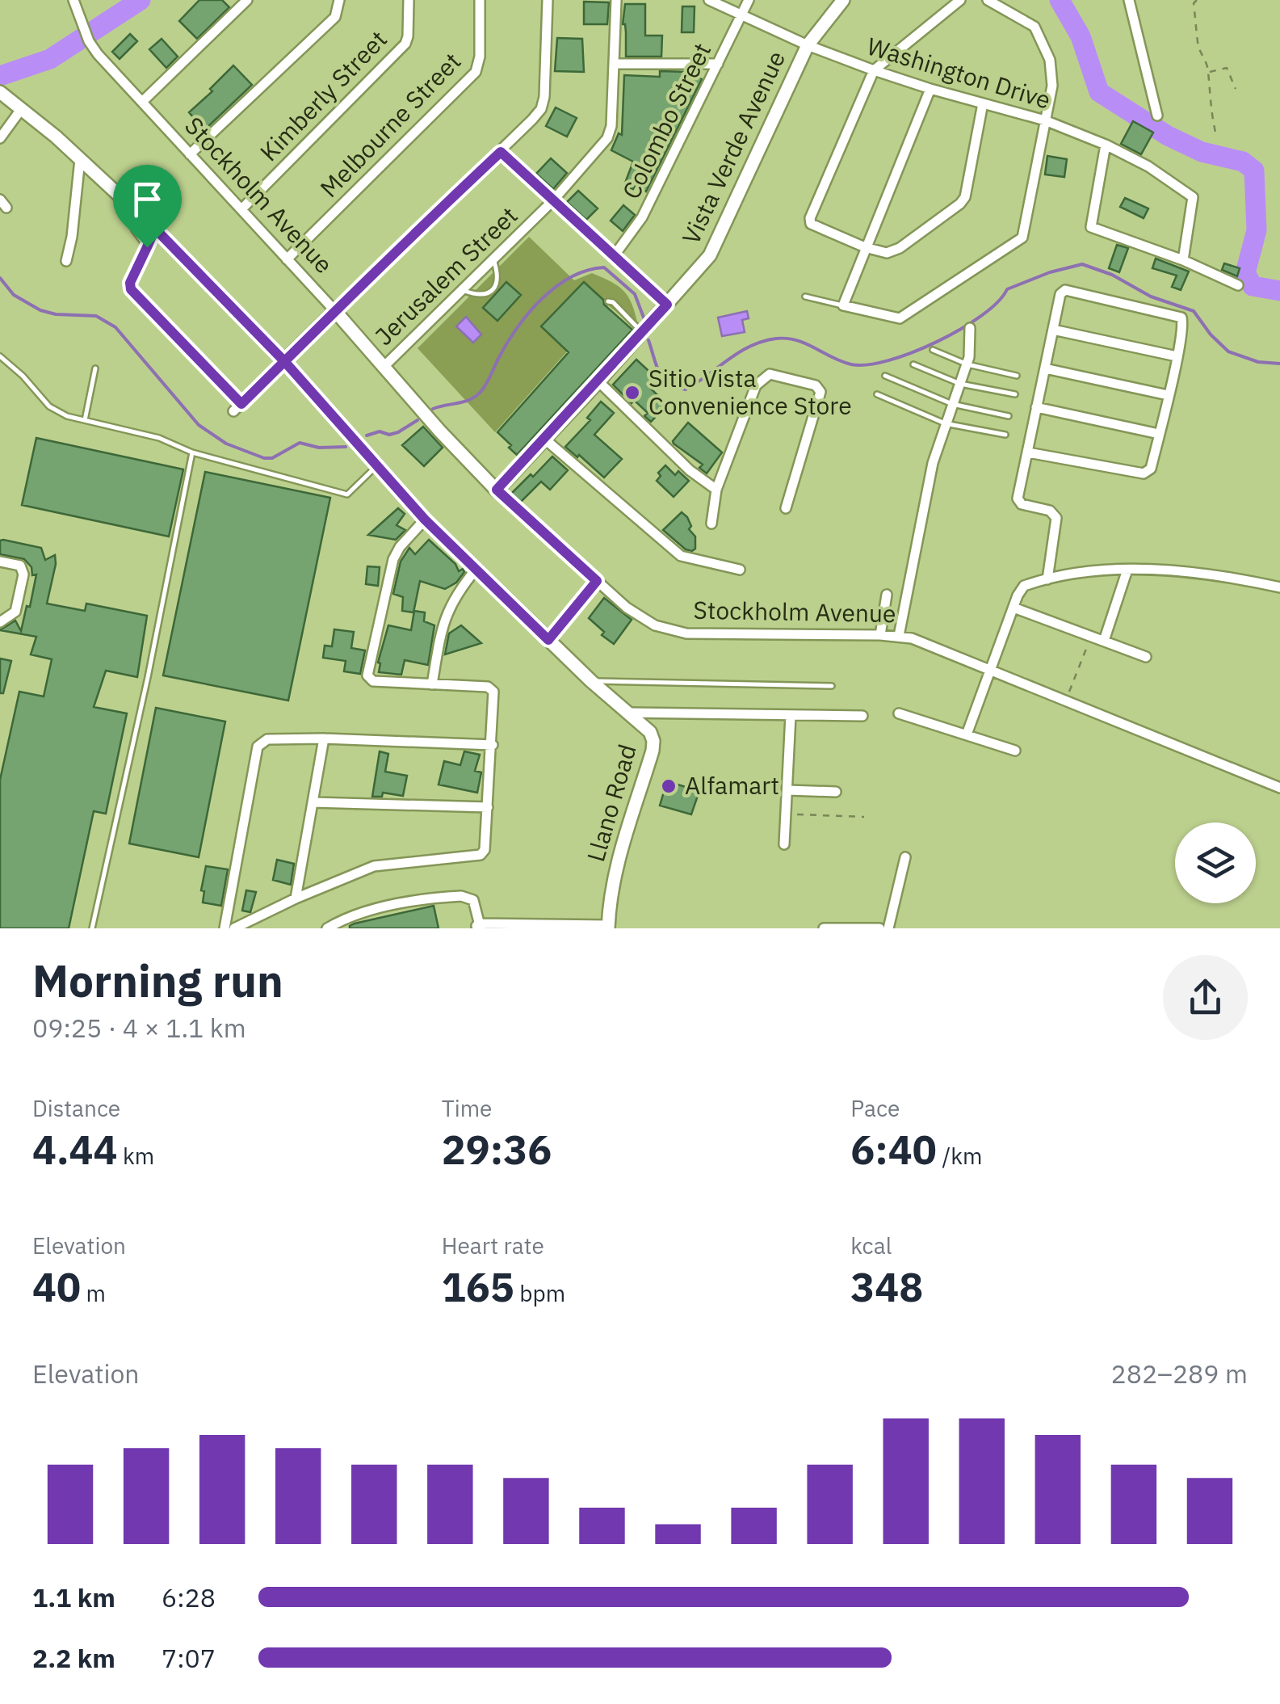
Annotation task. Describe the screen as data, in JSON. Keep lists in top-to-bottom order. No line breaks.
{"streets":{"main road":["Vista Verde Avenue","Stockholm Avenue","Llano Road"],"street":["Washington Drive","Kimberly Street","Colombo Street","Melbourne Street","Jerusalem Street"]},"crossings":[["Washington Drive","Colombo Street"],["Washington Drive","Vista Verde Avenue"],["Kimberly Street","Stockholm Avenue"],["Melbourne Street","Stockholm Avenue"],["Vista Verde Avenue","Stockholm Avenue"],["Stockholm Avenue","Jerusalem Street"]],"places":["Sitio Vista Convenience Store","Alfamart"],"page":{"heading":["Morning run","09:25 · 4 × 1.1 km"],"stats":[["Distance","4.44 km"],["Time","29:36"],["Pace","6:40 /km"],["Elevation","40 m"],["Heart rate","165 bpm"],["kcal","348"]],"chart":["Elevation","282–289 m"],"list":[{"name":"1.1 km","note":"6:28"},{"name":"2.2 km","note":"7:07"}]}}
